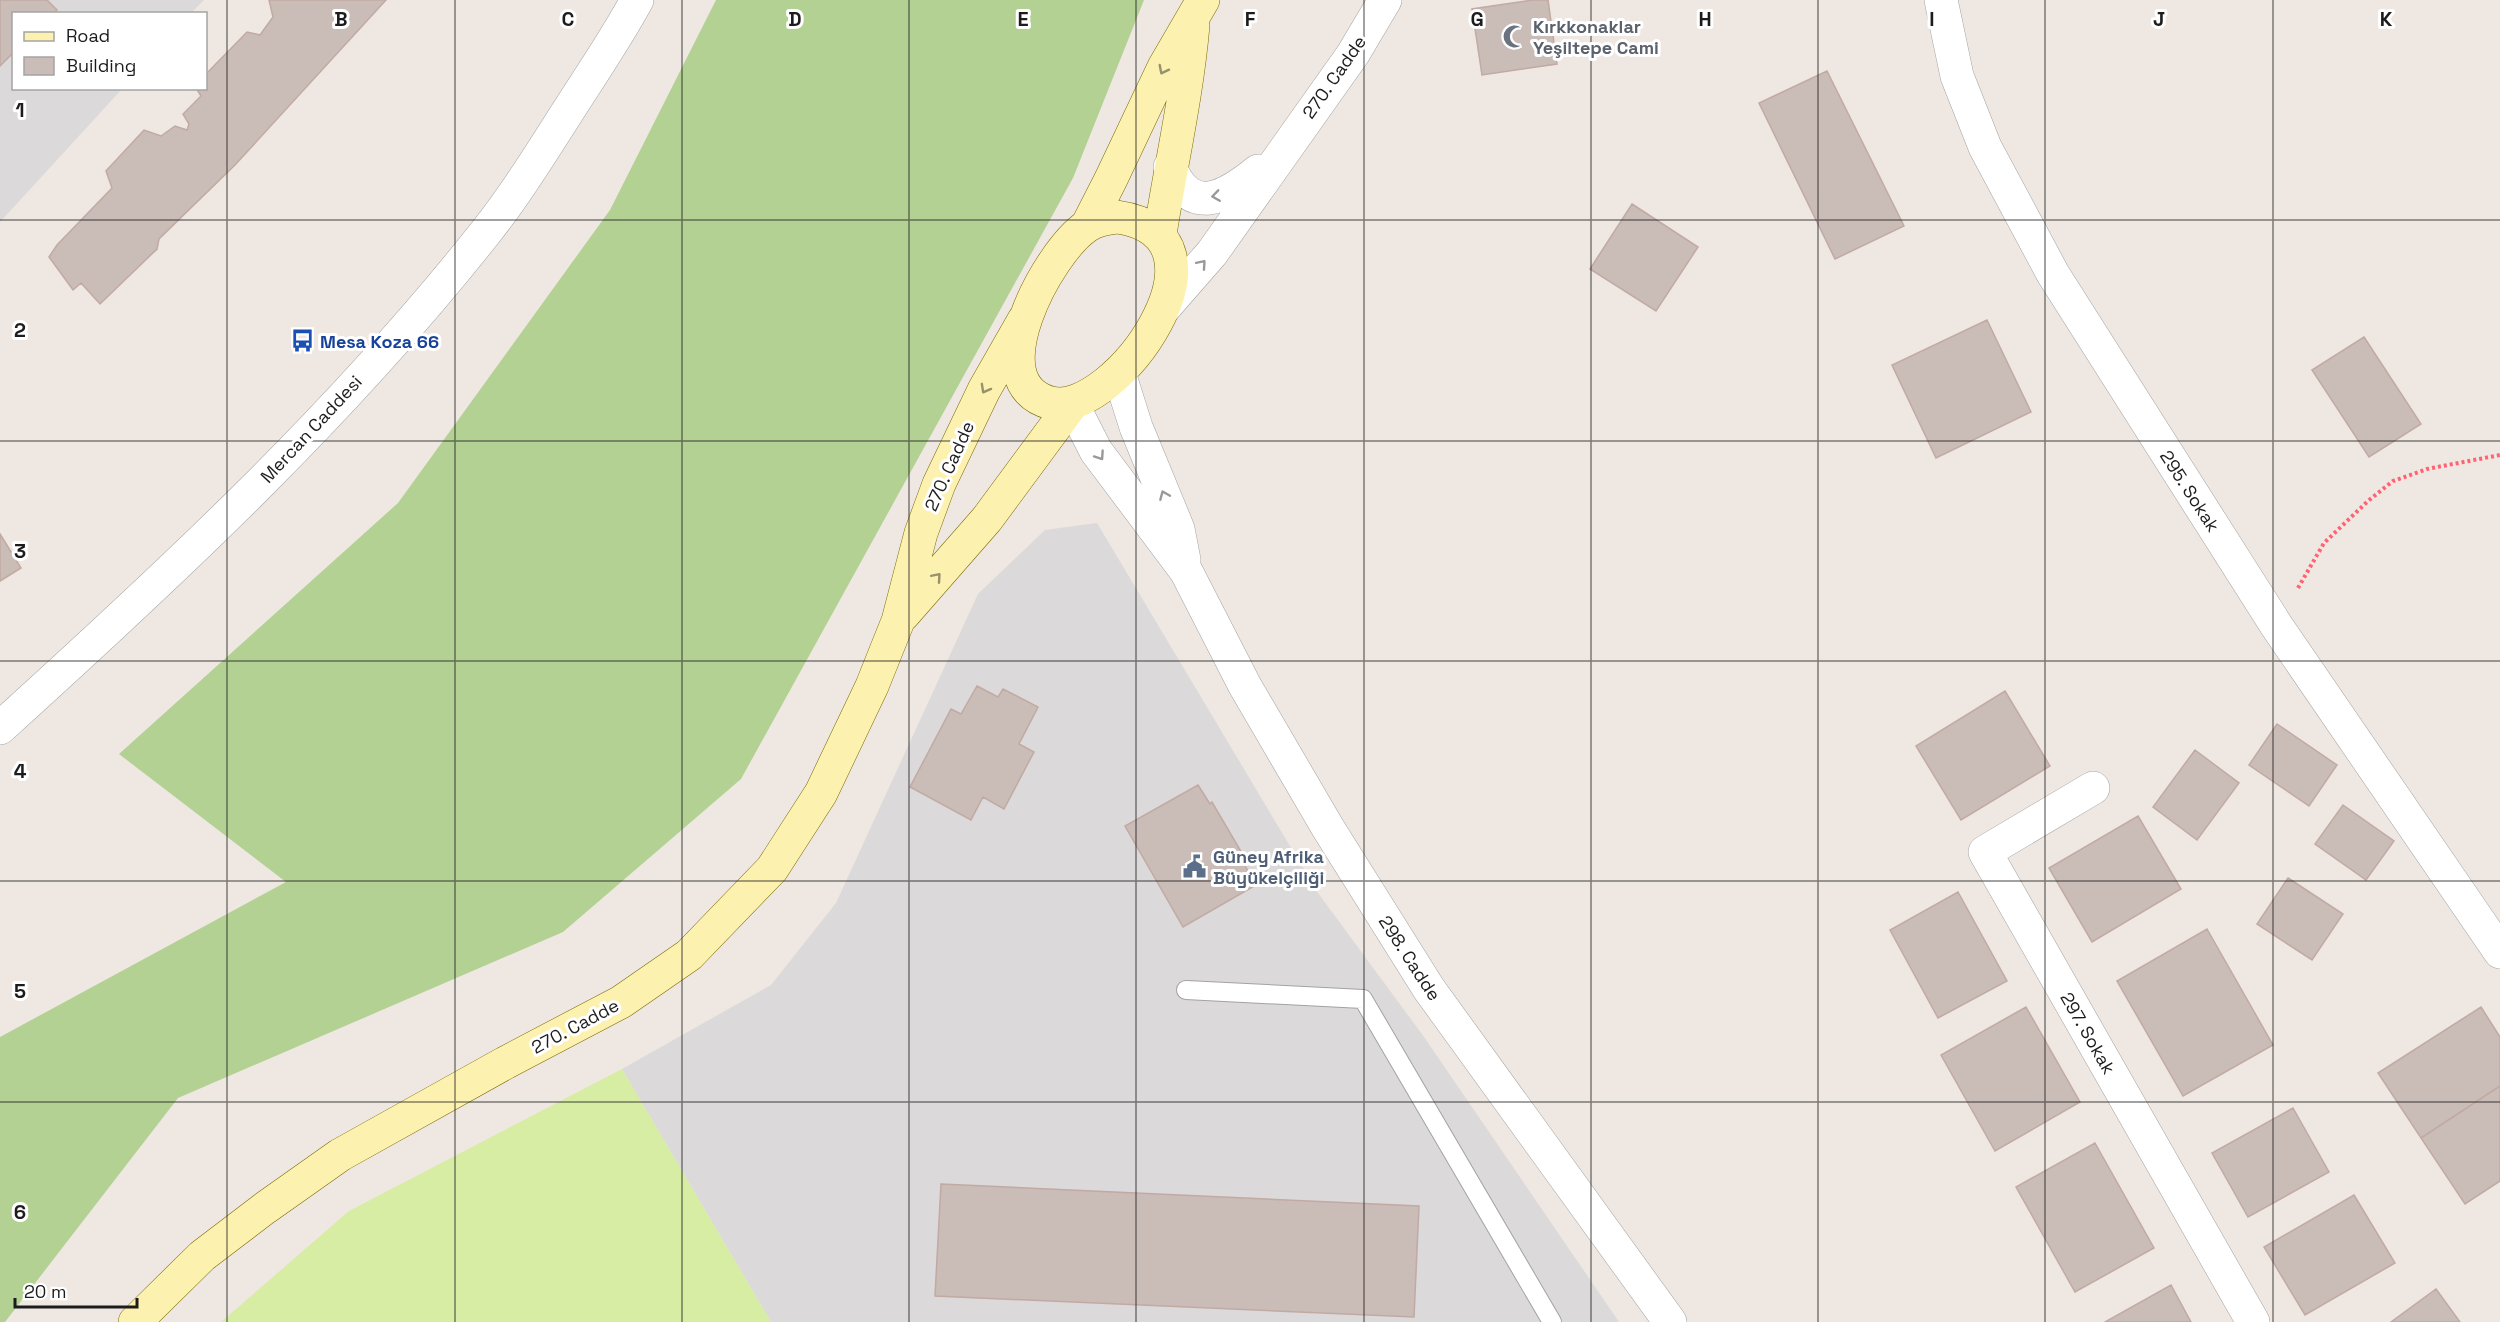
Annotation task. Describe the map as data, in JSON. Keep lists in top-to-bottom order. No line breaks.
{"streets":{"main road":["270. Cadde"],"street":["Mercan Caddesi","295. Sokak","298. Cadde","297. Sokak"]},"places":{"mosque":["Kırkkonaklar Yeşiltepe Cami"],"bus stop":["Mesa Koza 66"],"public building":["Güney Afrika Büyükelçiliği"]},"legend":["Road","Building"],"scale_bar":"20 m","grid":{"columns":["B","C","D","E","F","G","H","I","J","K"],"rows":["1","2","3","4","5","6"]}}
